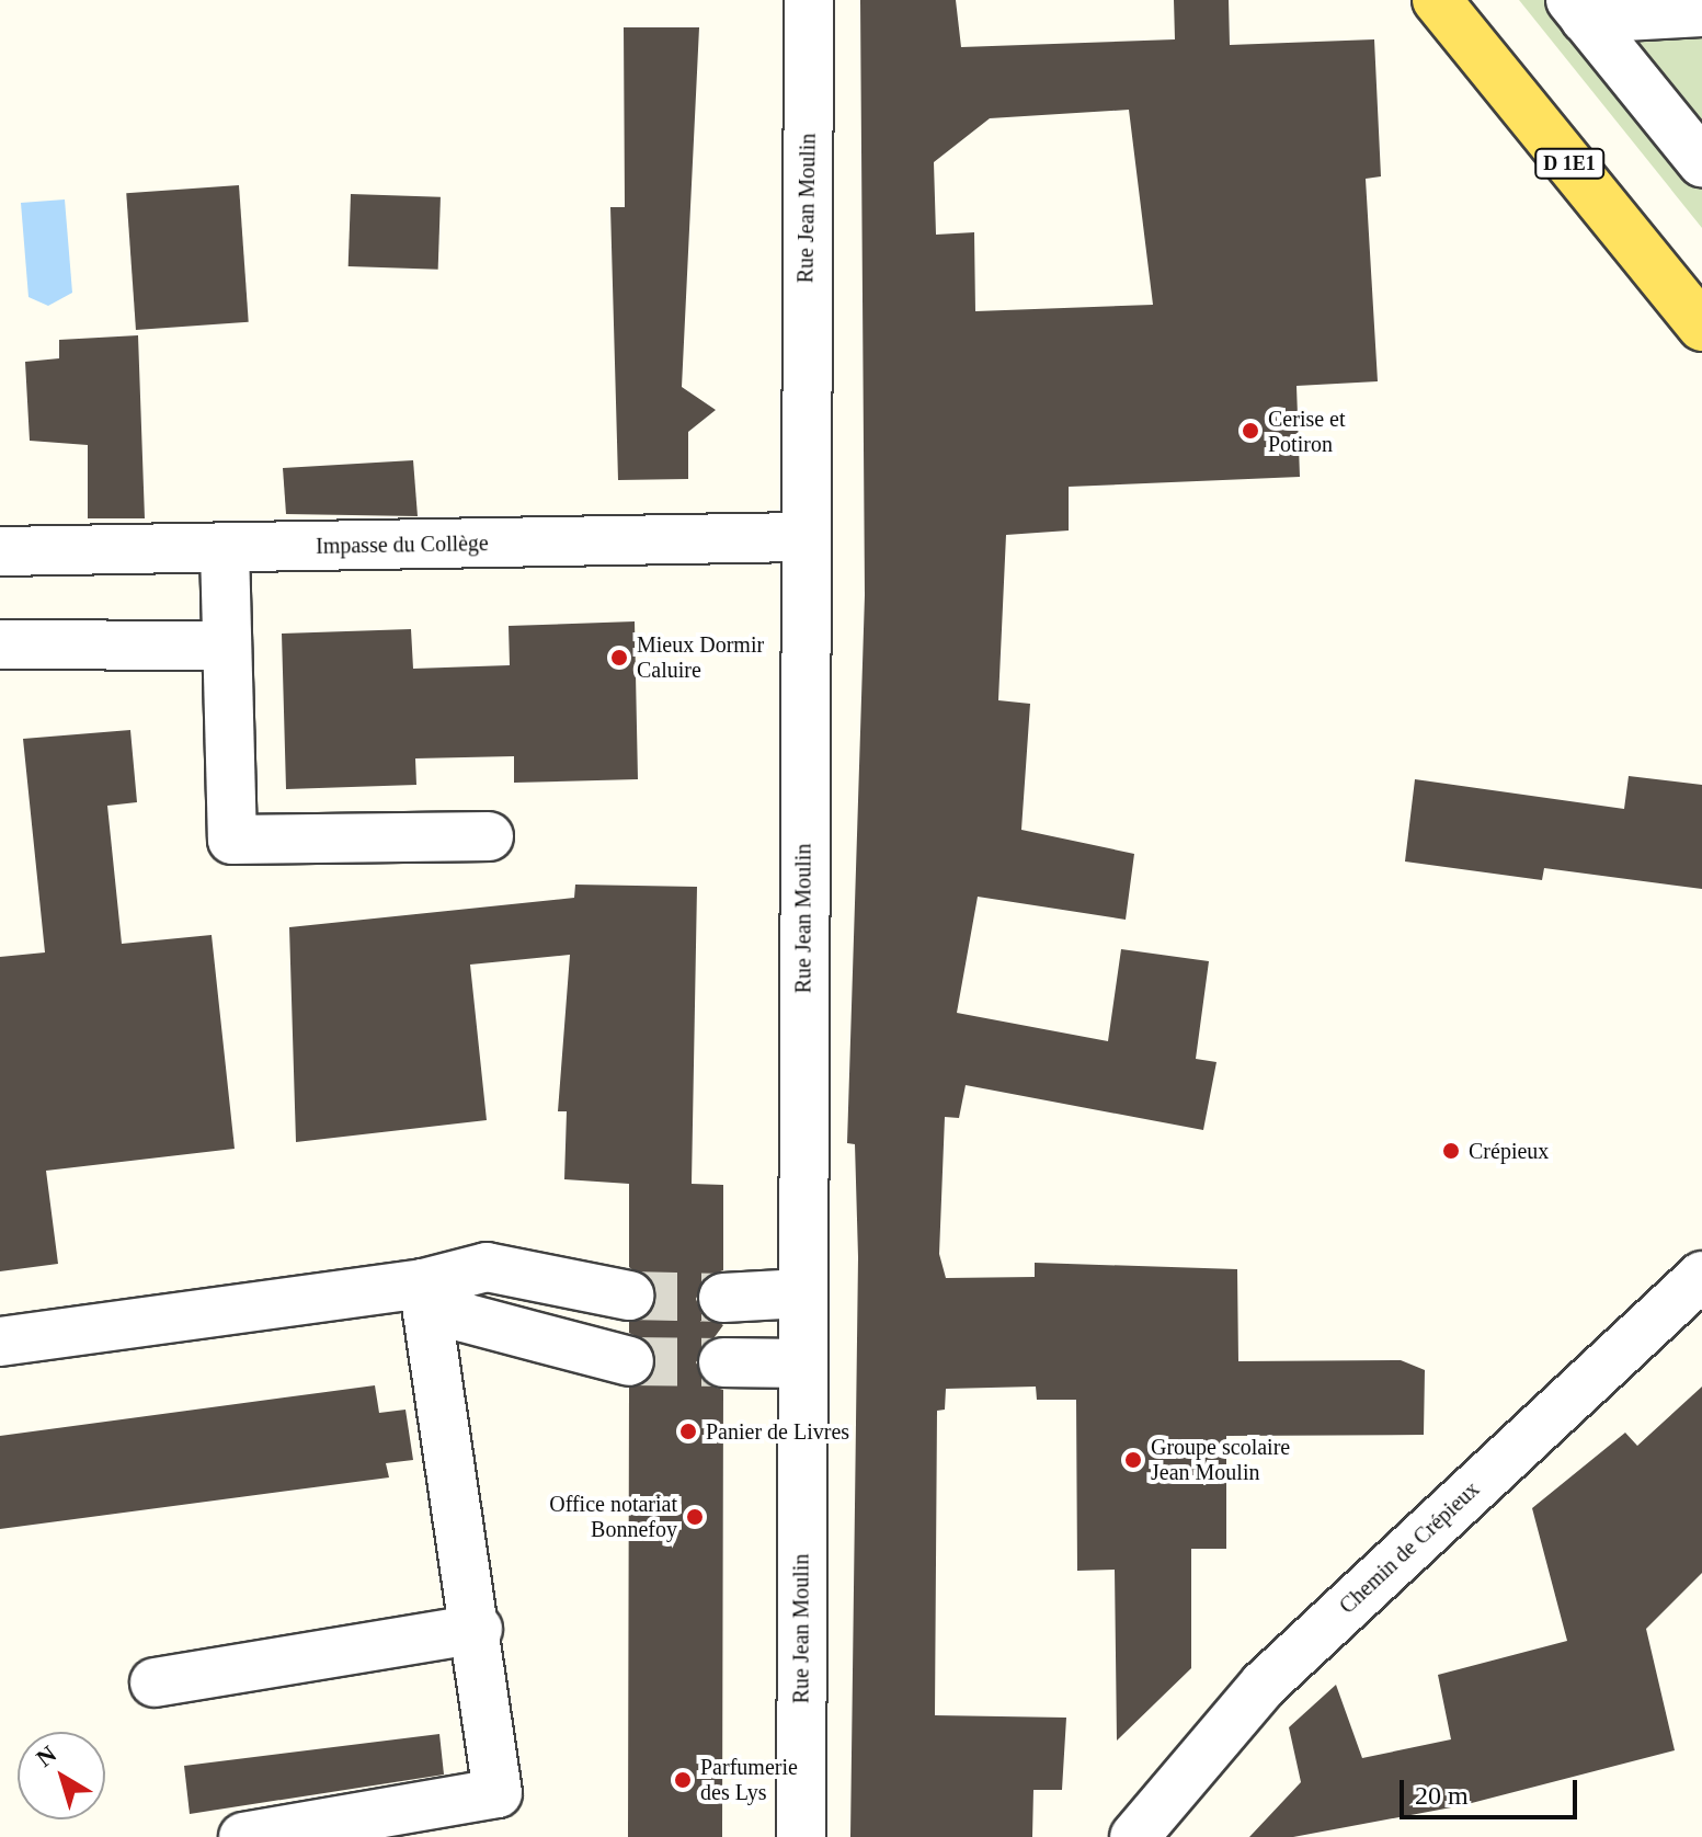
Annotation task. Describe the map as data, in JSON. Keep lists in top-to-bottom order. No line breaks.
{"streets":{"main road":["D 1E1"],"street":["Rue Jean Moulin","Impasse du Collège","Chemin de Crépieux"]},"crossings":[["Rue Jean Moulin","Impasse du Collège"]],"places":["Cerise et Potiron","Mieux Dormir Caluire","Crépieux","Panier de Livres","Groupe scolaire Jean Moulin","Office notariat Bonnefoy","Parfumerie des Lys"],"scale_bar":"20 m","north":"top left"}
